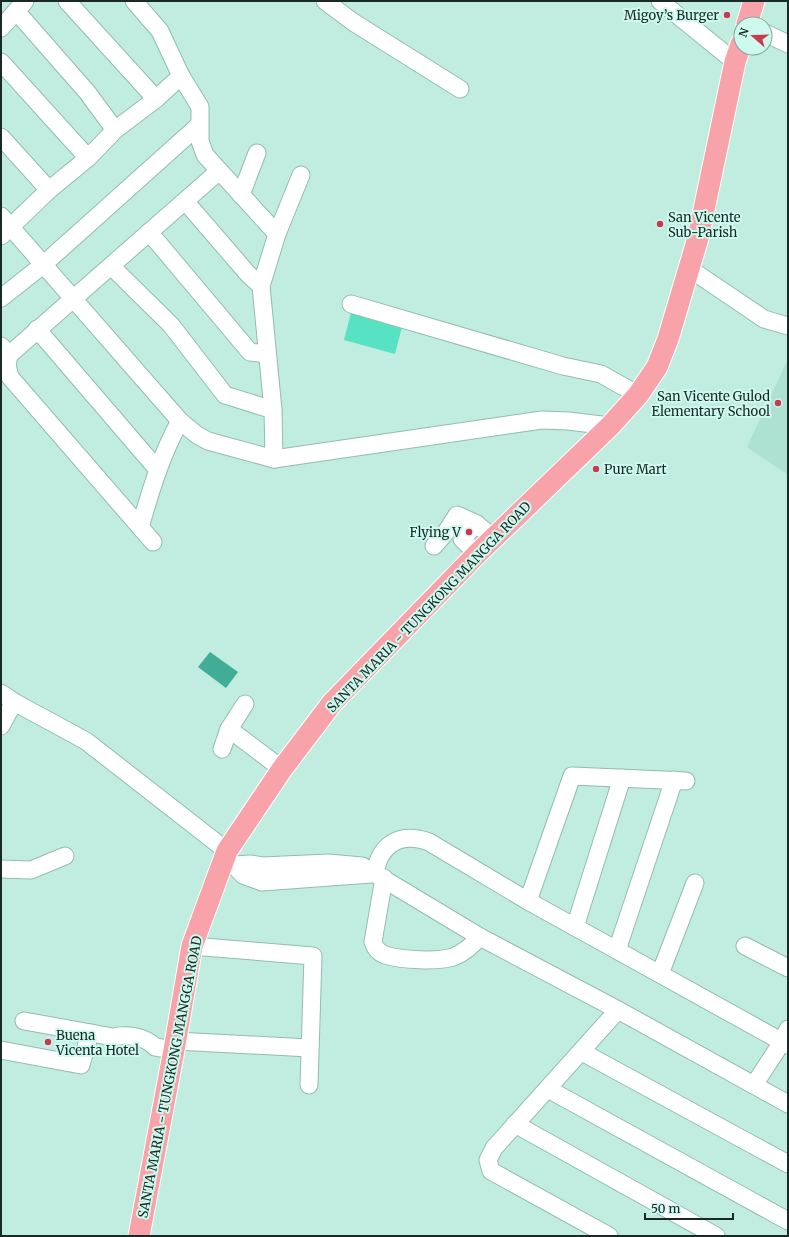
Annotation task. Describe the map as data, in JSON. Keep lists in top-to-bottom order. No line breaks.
{"streets":{"main road":["SANTA MARIA - TUNGKONG MANGGA ROAD"]},"places":["Migoy’s Burger","San Vicente Sub-Parish","San Vicente Gulod Elementary School","Pure Mart","Flying V","Buena Vicenta Hotel"],"scale_bar":"50 m","north":"left"}
